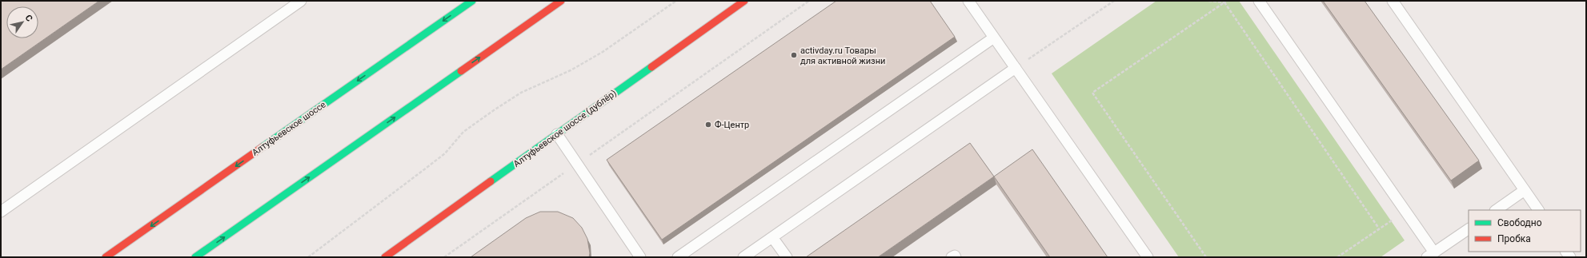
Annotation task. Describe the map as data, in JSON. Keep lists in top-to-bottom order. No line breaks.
{"streets":{"main road":["Алтуфьевское шоссе","Алтуфьевское шоссе (дублёр)"]},"places":["activday.ru Товары для активной жизни","Ф-Центр"],"legend":["Свободно","Пробка"],"north":"top right"}
